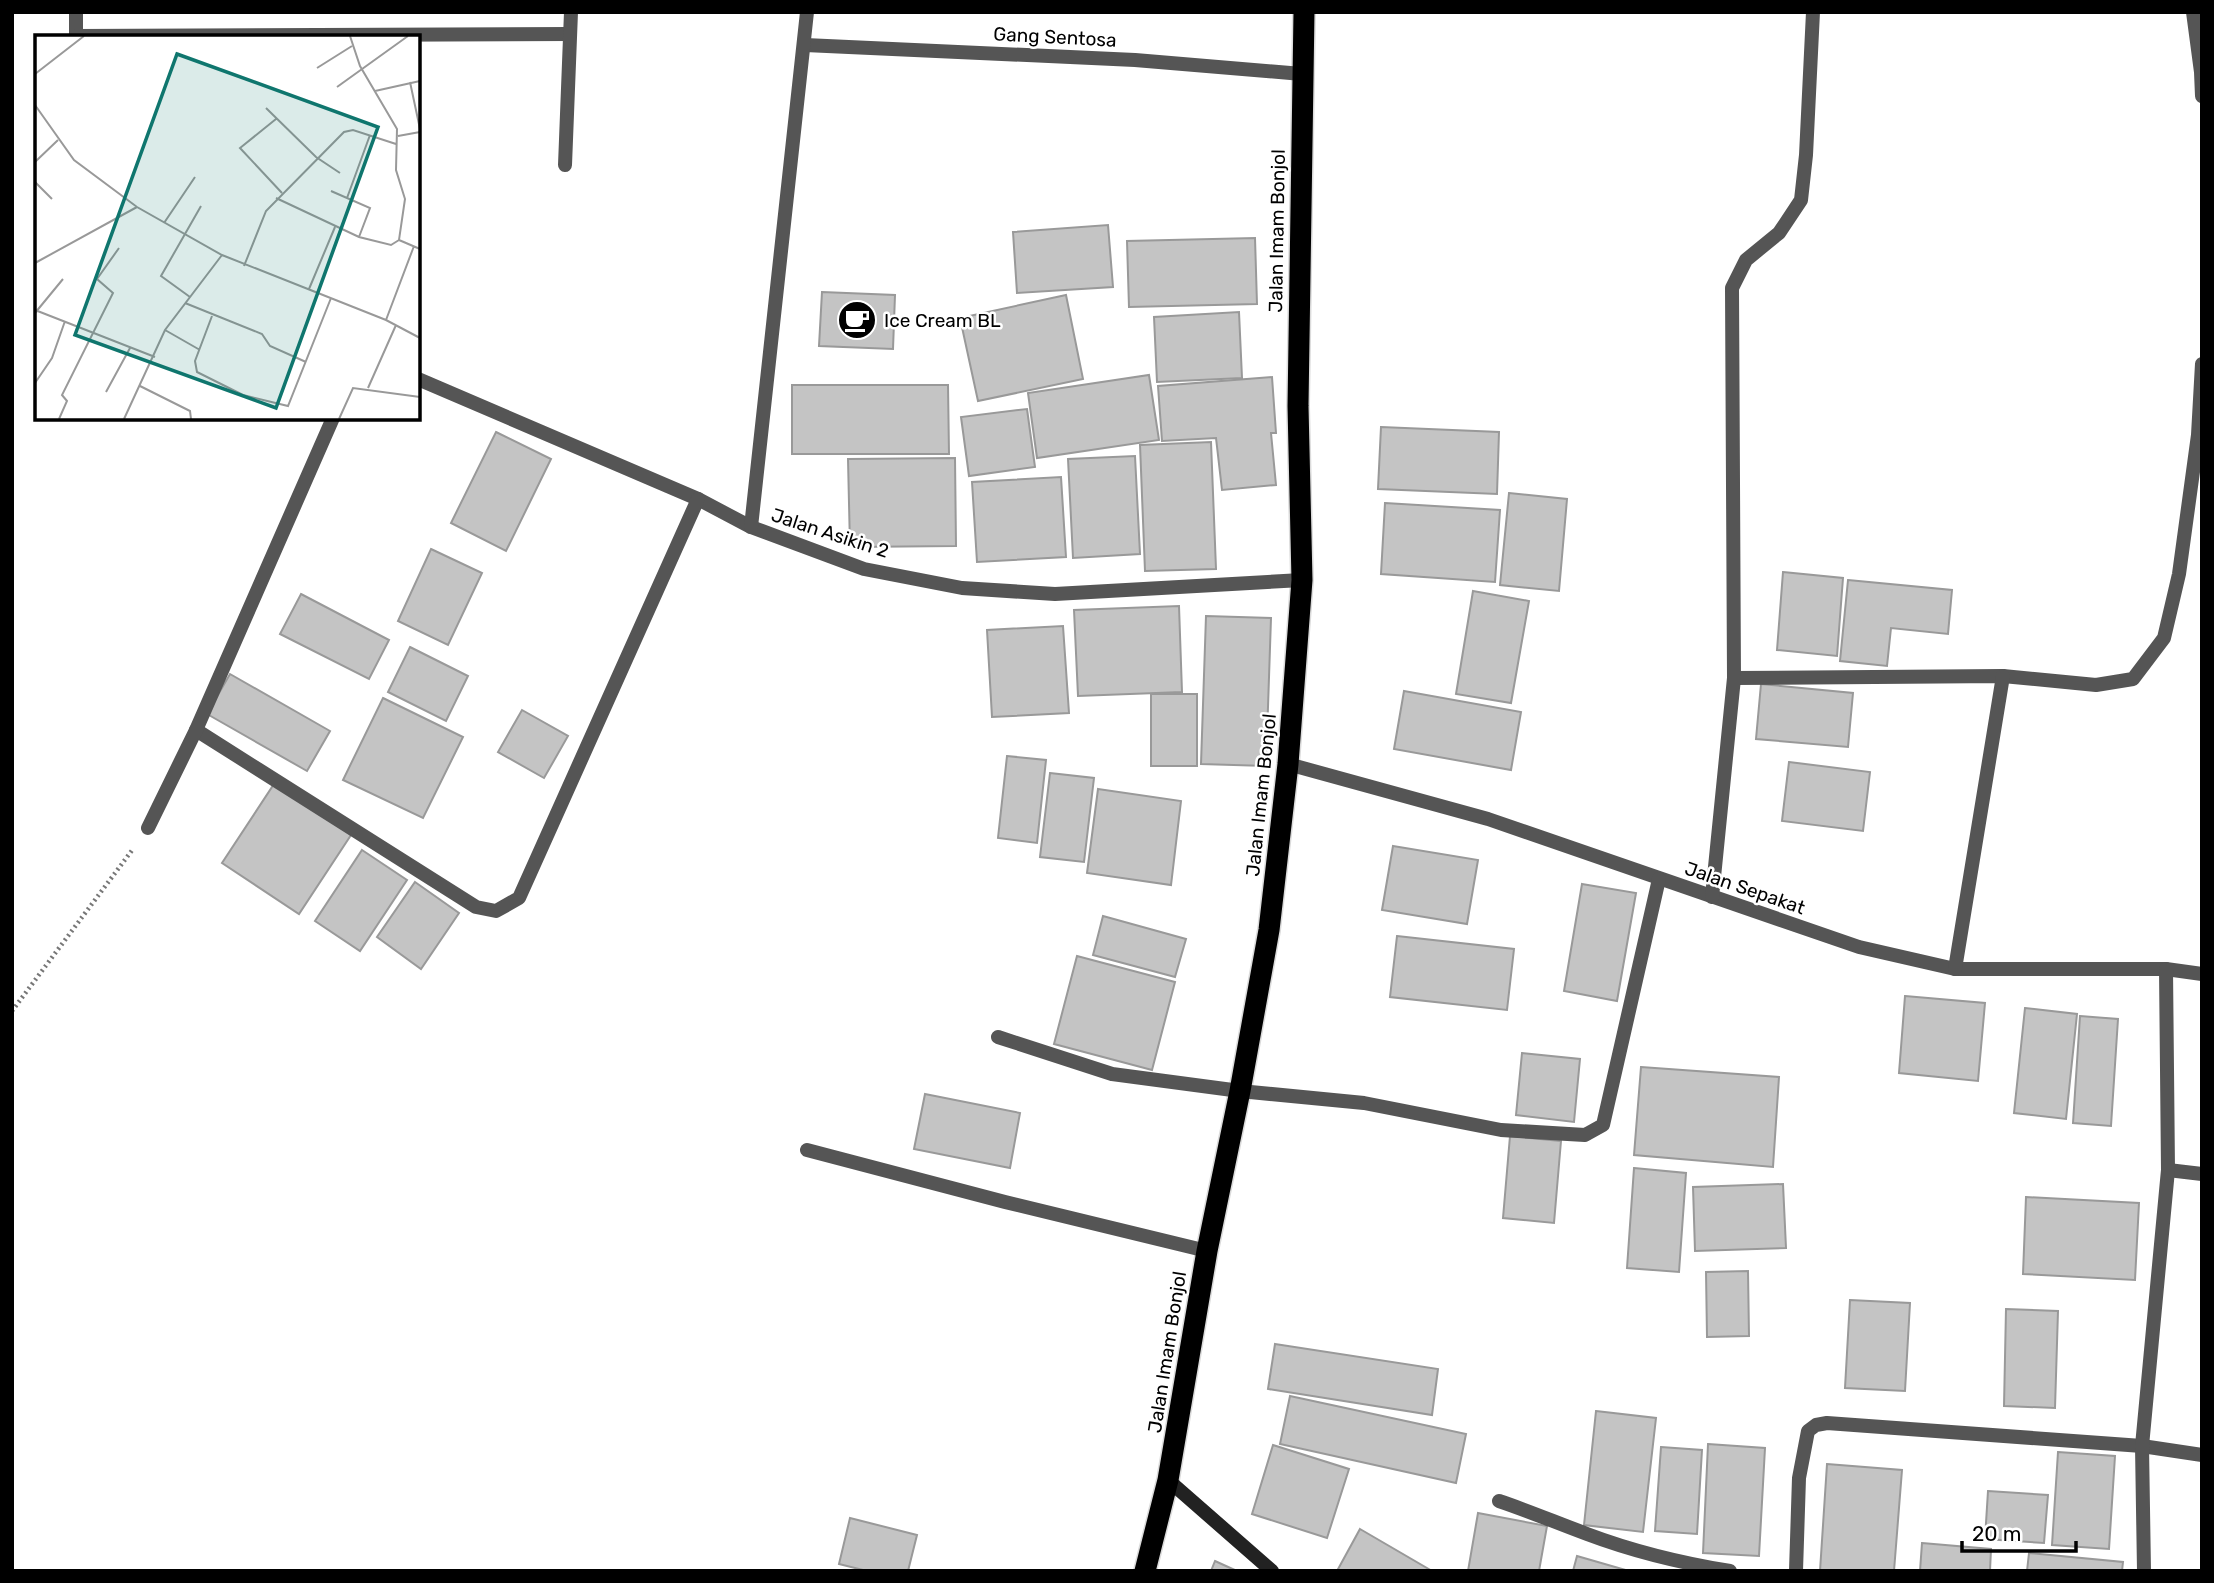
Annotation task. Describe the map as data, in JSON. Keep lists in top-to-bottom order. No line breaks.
{"streets":{"highway":["Jalan Imam Bonjol"],"street":["Gang Sentosa","Jalan Asikin 2","Jalan Sepakat"]},"crossings":[["Gang Sentosa","Jalan Imam Bonjol"],["Jalan Imam Bonjol","Jalan Asikin 2"],["Jalan Imam Bonjol","Jalan Sepakat"]],"places":{"cafe":["Ice Cream BL"]},"scale_bar":"20 m"}
